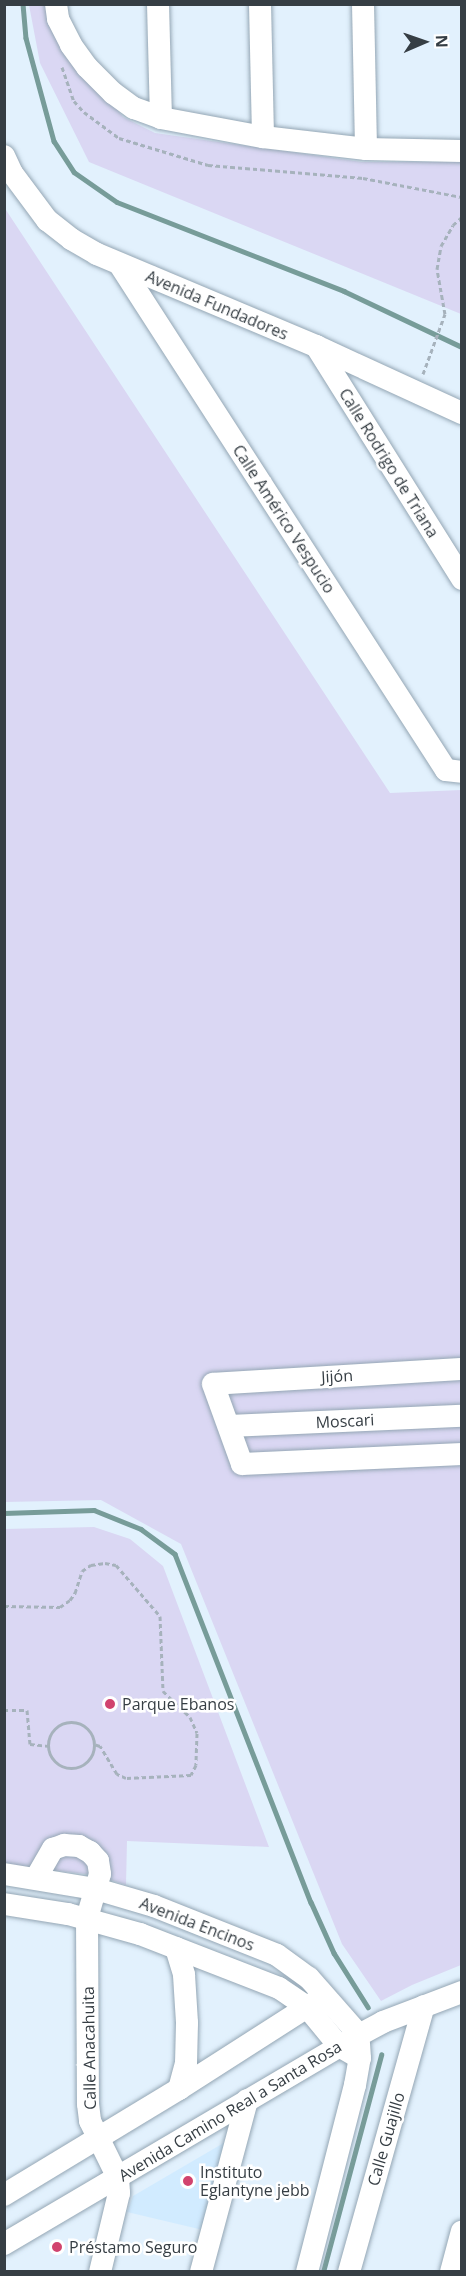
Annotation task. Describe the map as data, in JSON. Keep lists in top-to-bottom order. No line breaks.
{"streets":{"street":["Avenida Fundadores","Calle Rodrigo de Triana","Calle Américo Vespucio","Jijón","Moscari","Avenida Encinos","Calle Anacahuita","Avenida Camino Real a Santa Rosa","Calle Guajillo"]},"crossings":[["Avenida Fundadores","Calle Rodrigo de Triana"],["Avenida Fundadores","Calle Américo Vespucio"],["Jijón","Moscari"],["Avenida Encinos","Calle Anacahuita"],["Avenida Encinos","Avenida Camino Real a Santa Rosa"],["Calle Anacahuita","Avenida Camino Real a Santa Rosa"],["Avenida Camino Real a Santa Rosa","Calle Guajillo"]],"places":["Parque Ebanos","Instituto Eglantyne jebb","Préstamo Seguro"],"north":"right"}
